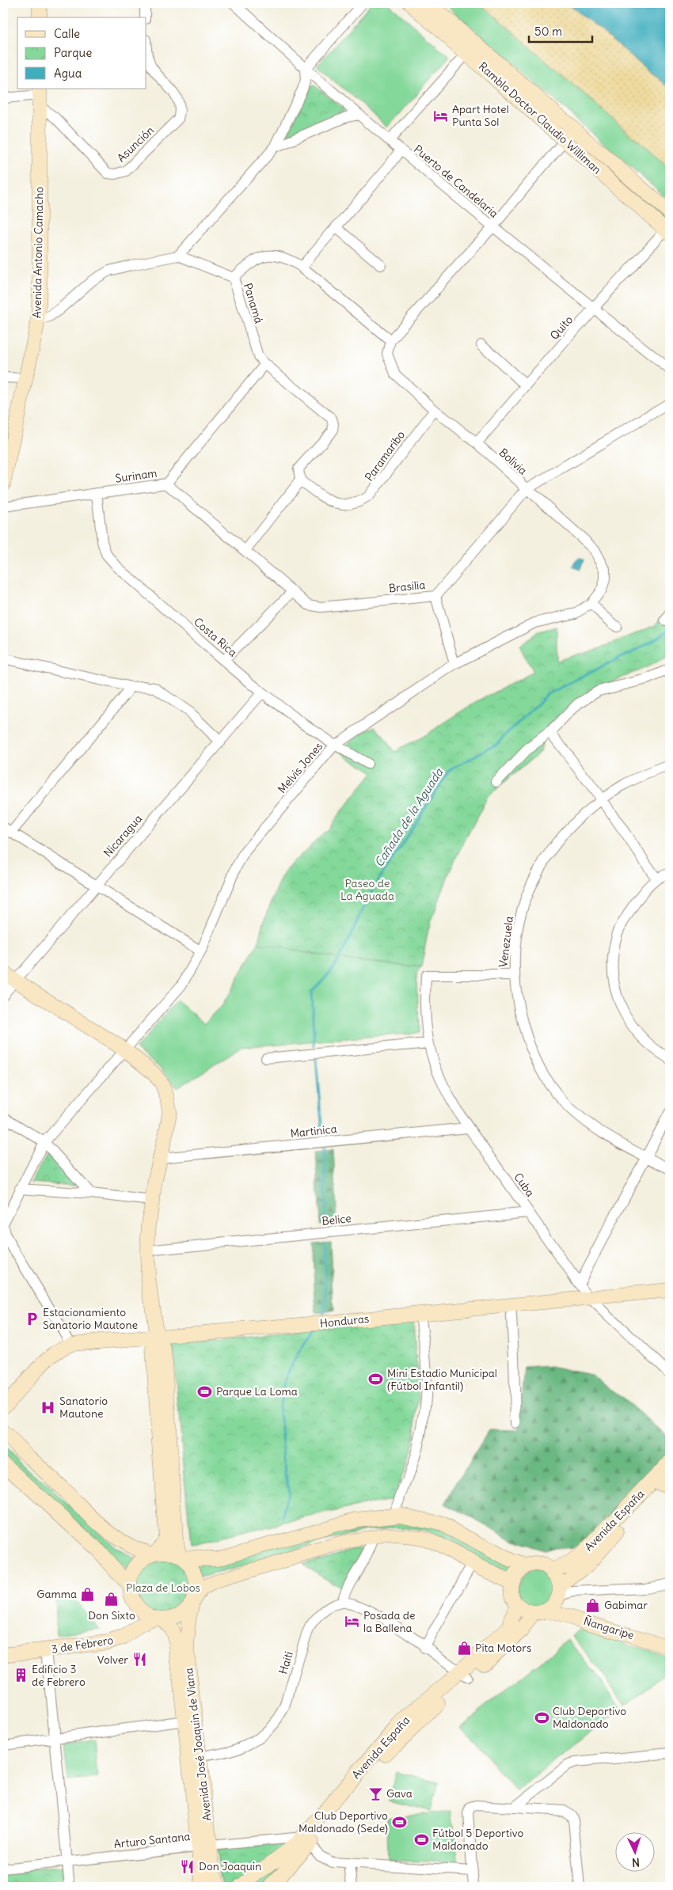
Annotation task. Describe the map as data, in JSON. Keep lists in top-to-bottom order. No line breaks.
{"streets":{"main road":["Rambla Doctor Claudio Williman","Avenida Antonio Camacho","Honduras","Avenida España","Ñangaripe","3 de Febrero","Avenida José Joaquín de Viana"],"street":["Asunción","Puerto de Candelaria","Panamá","Quito","Paramaribo","Bolivia","Surinam","Brasilia","Costa Rica","Melvis Jones","Nicaragua","Venezuela","Martinica","Cuba","Belice","Haiti","Arturo Santana"]},"crossings":[["Rambla Doctor Claudio Williman","Quito"],["Asunción","Avenida Antonio Camacho"],["Puerto de Candelaria","Quito"],["Panamá","Paramaribo"],["Panamá","Surinam"],["Quito","Bolivia"],["Paramaribo","Bolivia"],["Bolivia","Brasilia"],["Bolivia","Melvis Jones"],["Surinam","Brasilia"],["Surinam","Costa Rica"],["Costa Rica","Melvis Jones"],["Costa Rica","Nicaragua"],["Melvis Jones","Honduras"],["Venezuela","Cuba"],["Martinica","Cuba"],["Cuba","Belice"],["Cuba","Honduras"],["Avenida España","Ñangaripe"],["Avenida España","Arturo Santana"],["3 de Febrero","Avenida José Joaquín de Viana"],["Haiti","Avenida José Joaquín de Viana"],["Avenida José Joaquín de Viana","Arturo Santana"]],"water":["Cañada de la Aguada"],"parks":["Paseo de La Aguada","Plaza de Lobos"],"places":{"hotel":["Apart Hotel Punta Sol","Posada de la Ballena"],"parking":["Estacionamiento Sanatorio Mautone"],"sports":["Mini Estadio Municipal (Fútbol Infantil)","Parque La Loma","Club Deportivo Maldonado","Club Deportivo Maldonado (Sede)","Fútbol 5 Deportivo Maldonado"],"hospital":["Sanatorio Mautone"],"shop":["Gamma","Don Sixto","Gabimar","Pita Motors"],"restaurant":["Volver","Don Joaquin"],"building":["Edificio 3 de Febrero"],"bar":["Gava"]},"legend":["Calle","Parque","Agua"],"scale_bar":"50 m","north":"bottom"}
